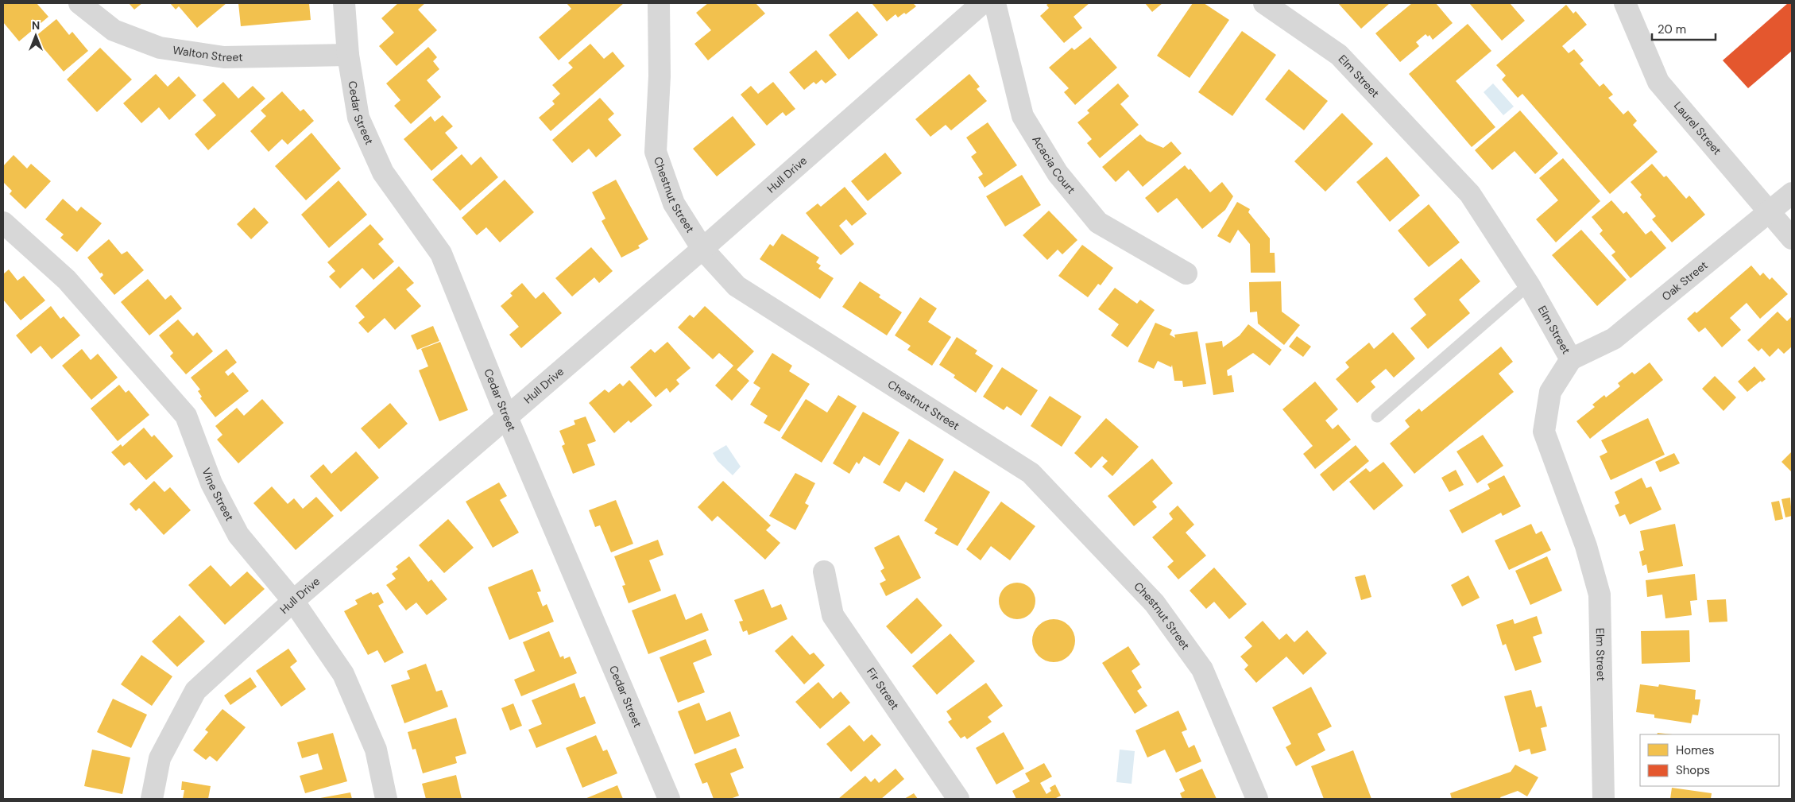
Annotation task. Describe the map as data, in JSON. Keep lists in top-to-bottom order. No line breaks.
{"streets":{"street":["Walton Street","Elm Street","Cedar Street","Laurel Street","Acacia Court","Hull Drive","Chestnut Street","Oak Street","Vine Street","Fir Street"]},"crossings":[["Walton Street","Cedar Street"],["Elm Street","Oak Street"],["Cedar Street","Hull Drive"],["Laurel Street","Oak Street"],["Hull Drive","Chestnut Street"],["Hull Drive","Vine Street"]],"legend":["Homes","Shops"],"scale_bar":"20 m","north":"top"}
